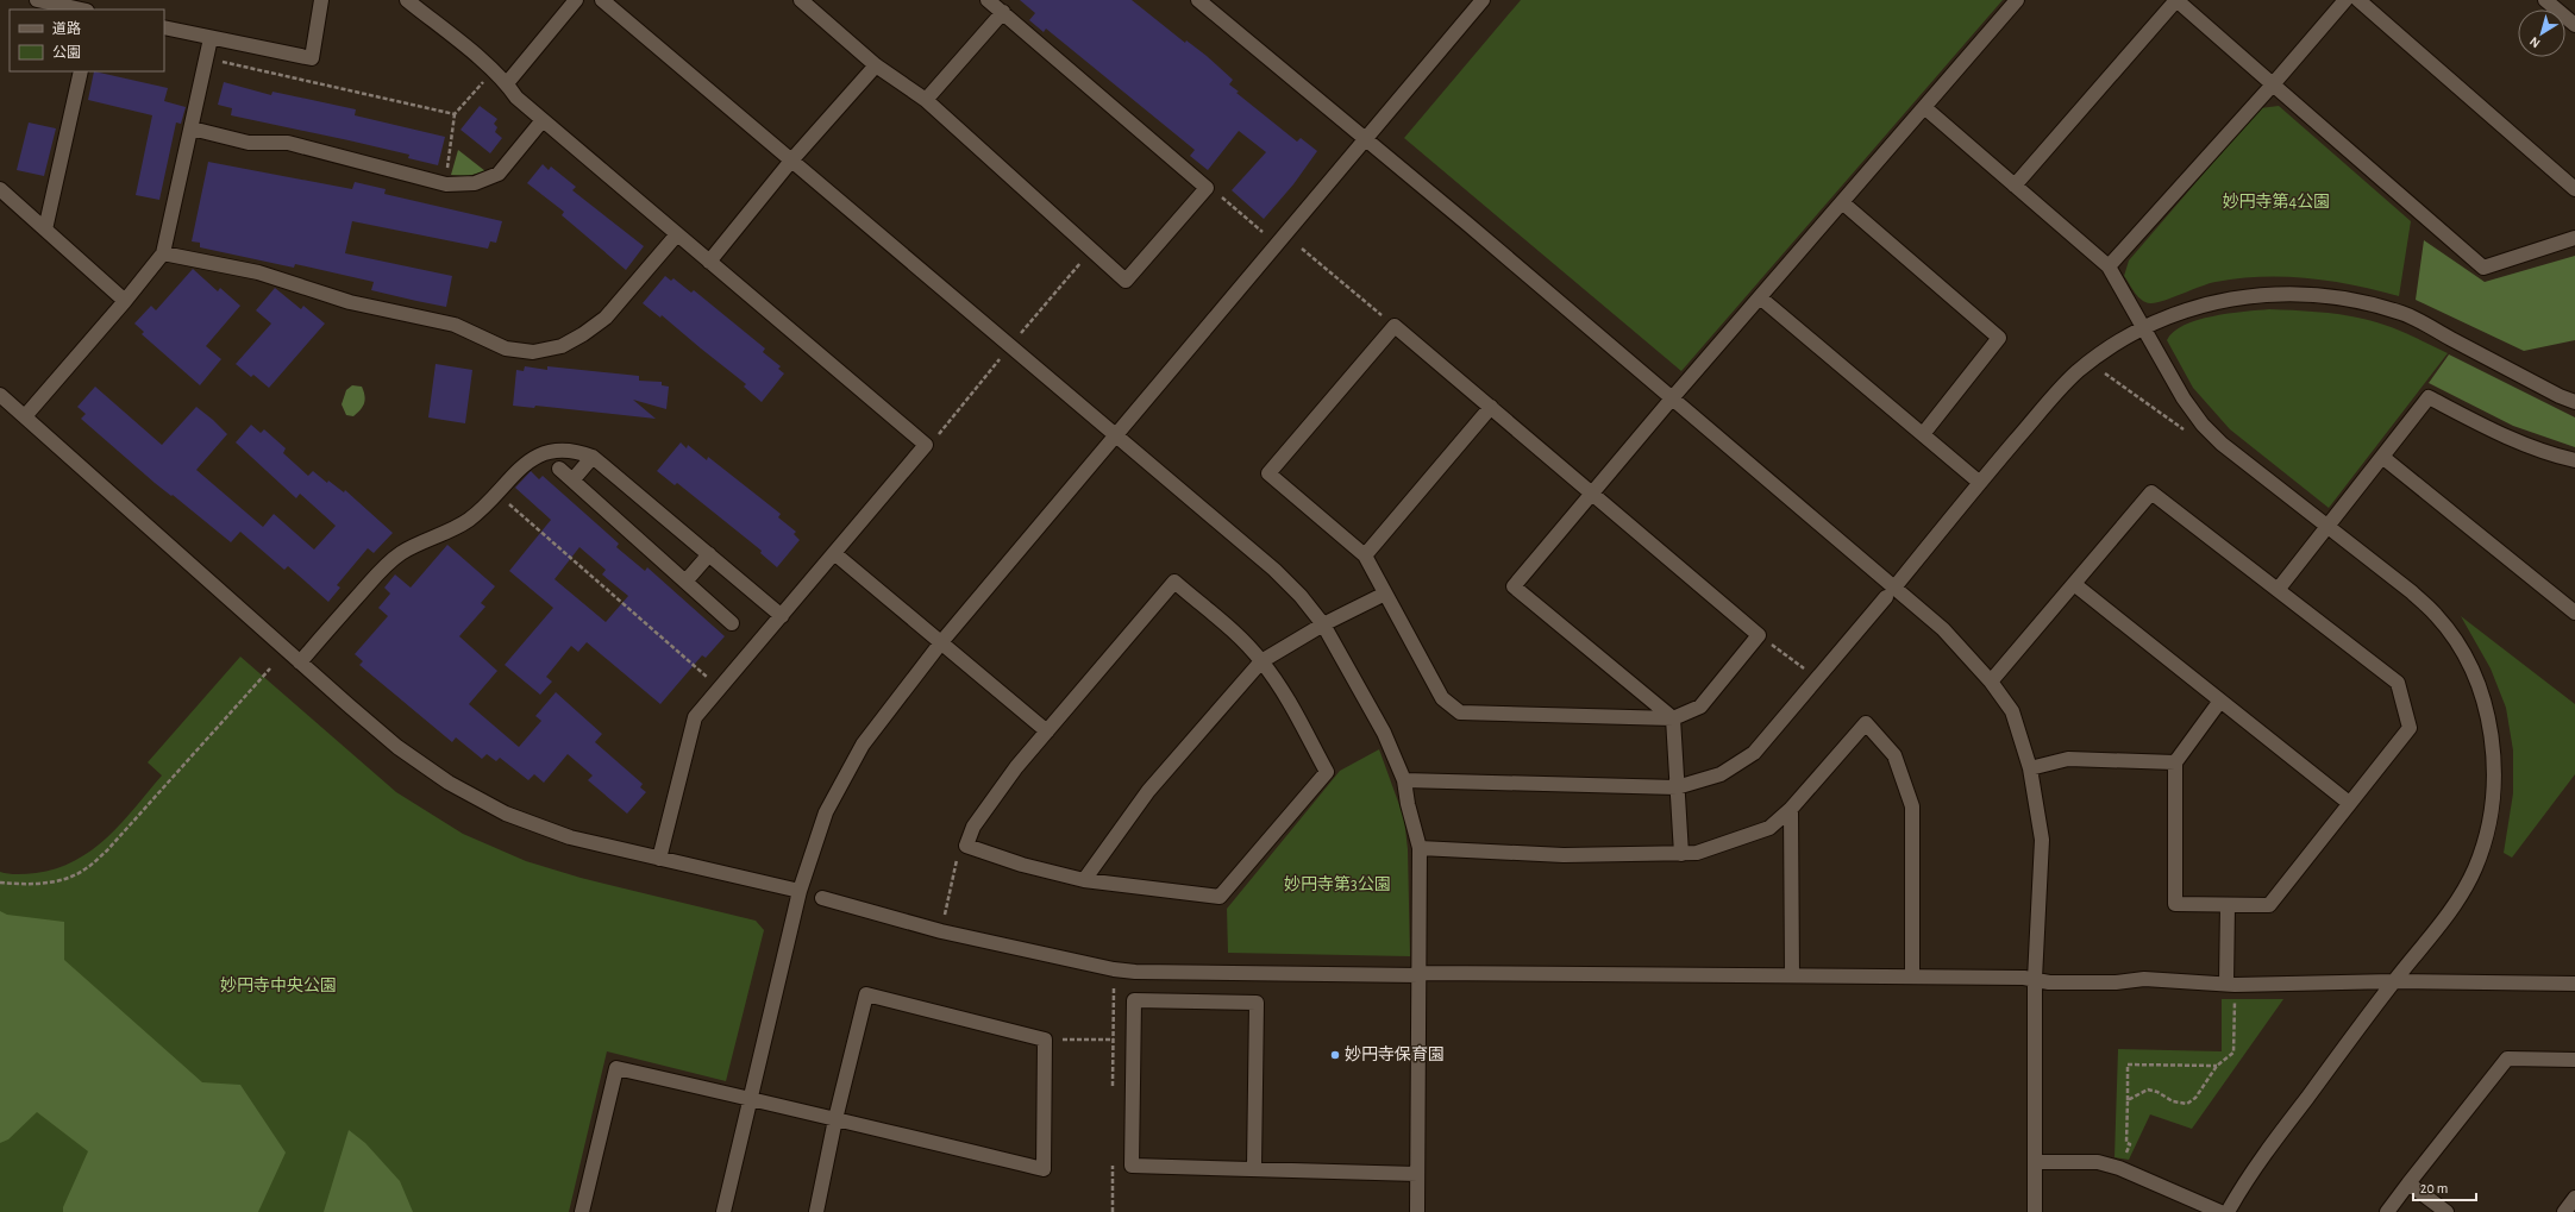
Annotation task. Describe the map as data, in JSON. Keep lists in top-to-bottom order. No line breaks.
{"parks":["妙円寺第4公園","妙円寺第3公園","妙円寺中央公園"],"places":["妙円寺保育園"],"legend":["道路","公園"],"scale_bar":"20 m","north":"bottom left"}
